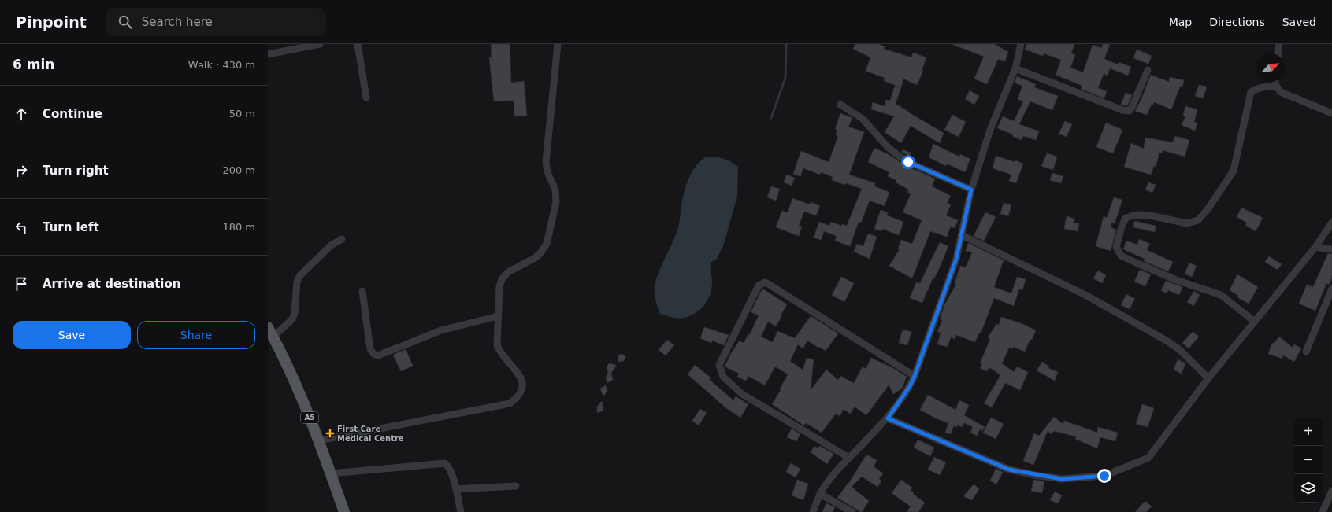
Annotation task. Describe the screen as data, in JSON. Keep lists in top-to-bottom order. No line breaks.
{"streets":{"main road":["A5"]},"places":{"health":["First Care Medical Centre"]},"north":"top right","page":{"header":"Pinpoint","search":"Search here","nav":["Map","Directions","Saved"],"heading":["6 min","Walk · 430 m"],"list":[["Continue","50 m"],["Turn right","200 m"],["Turn left","180 m"],"Arrive at destination"],"buttons":["Save","Share"],"map_buttons":["+","−"]}}
